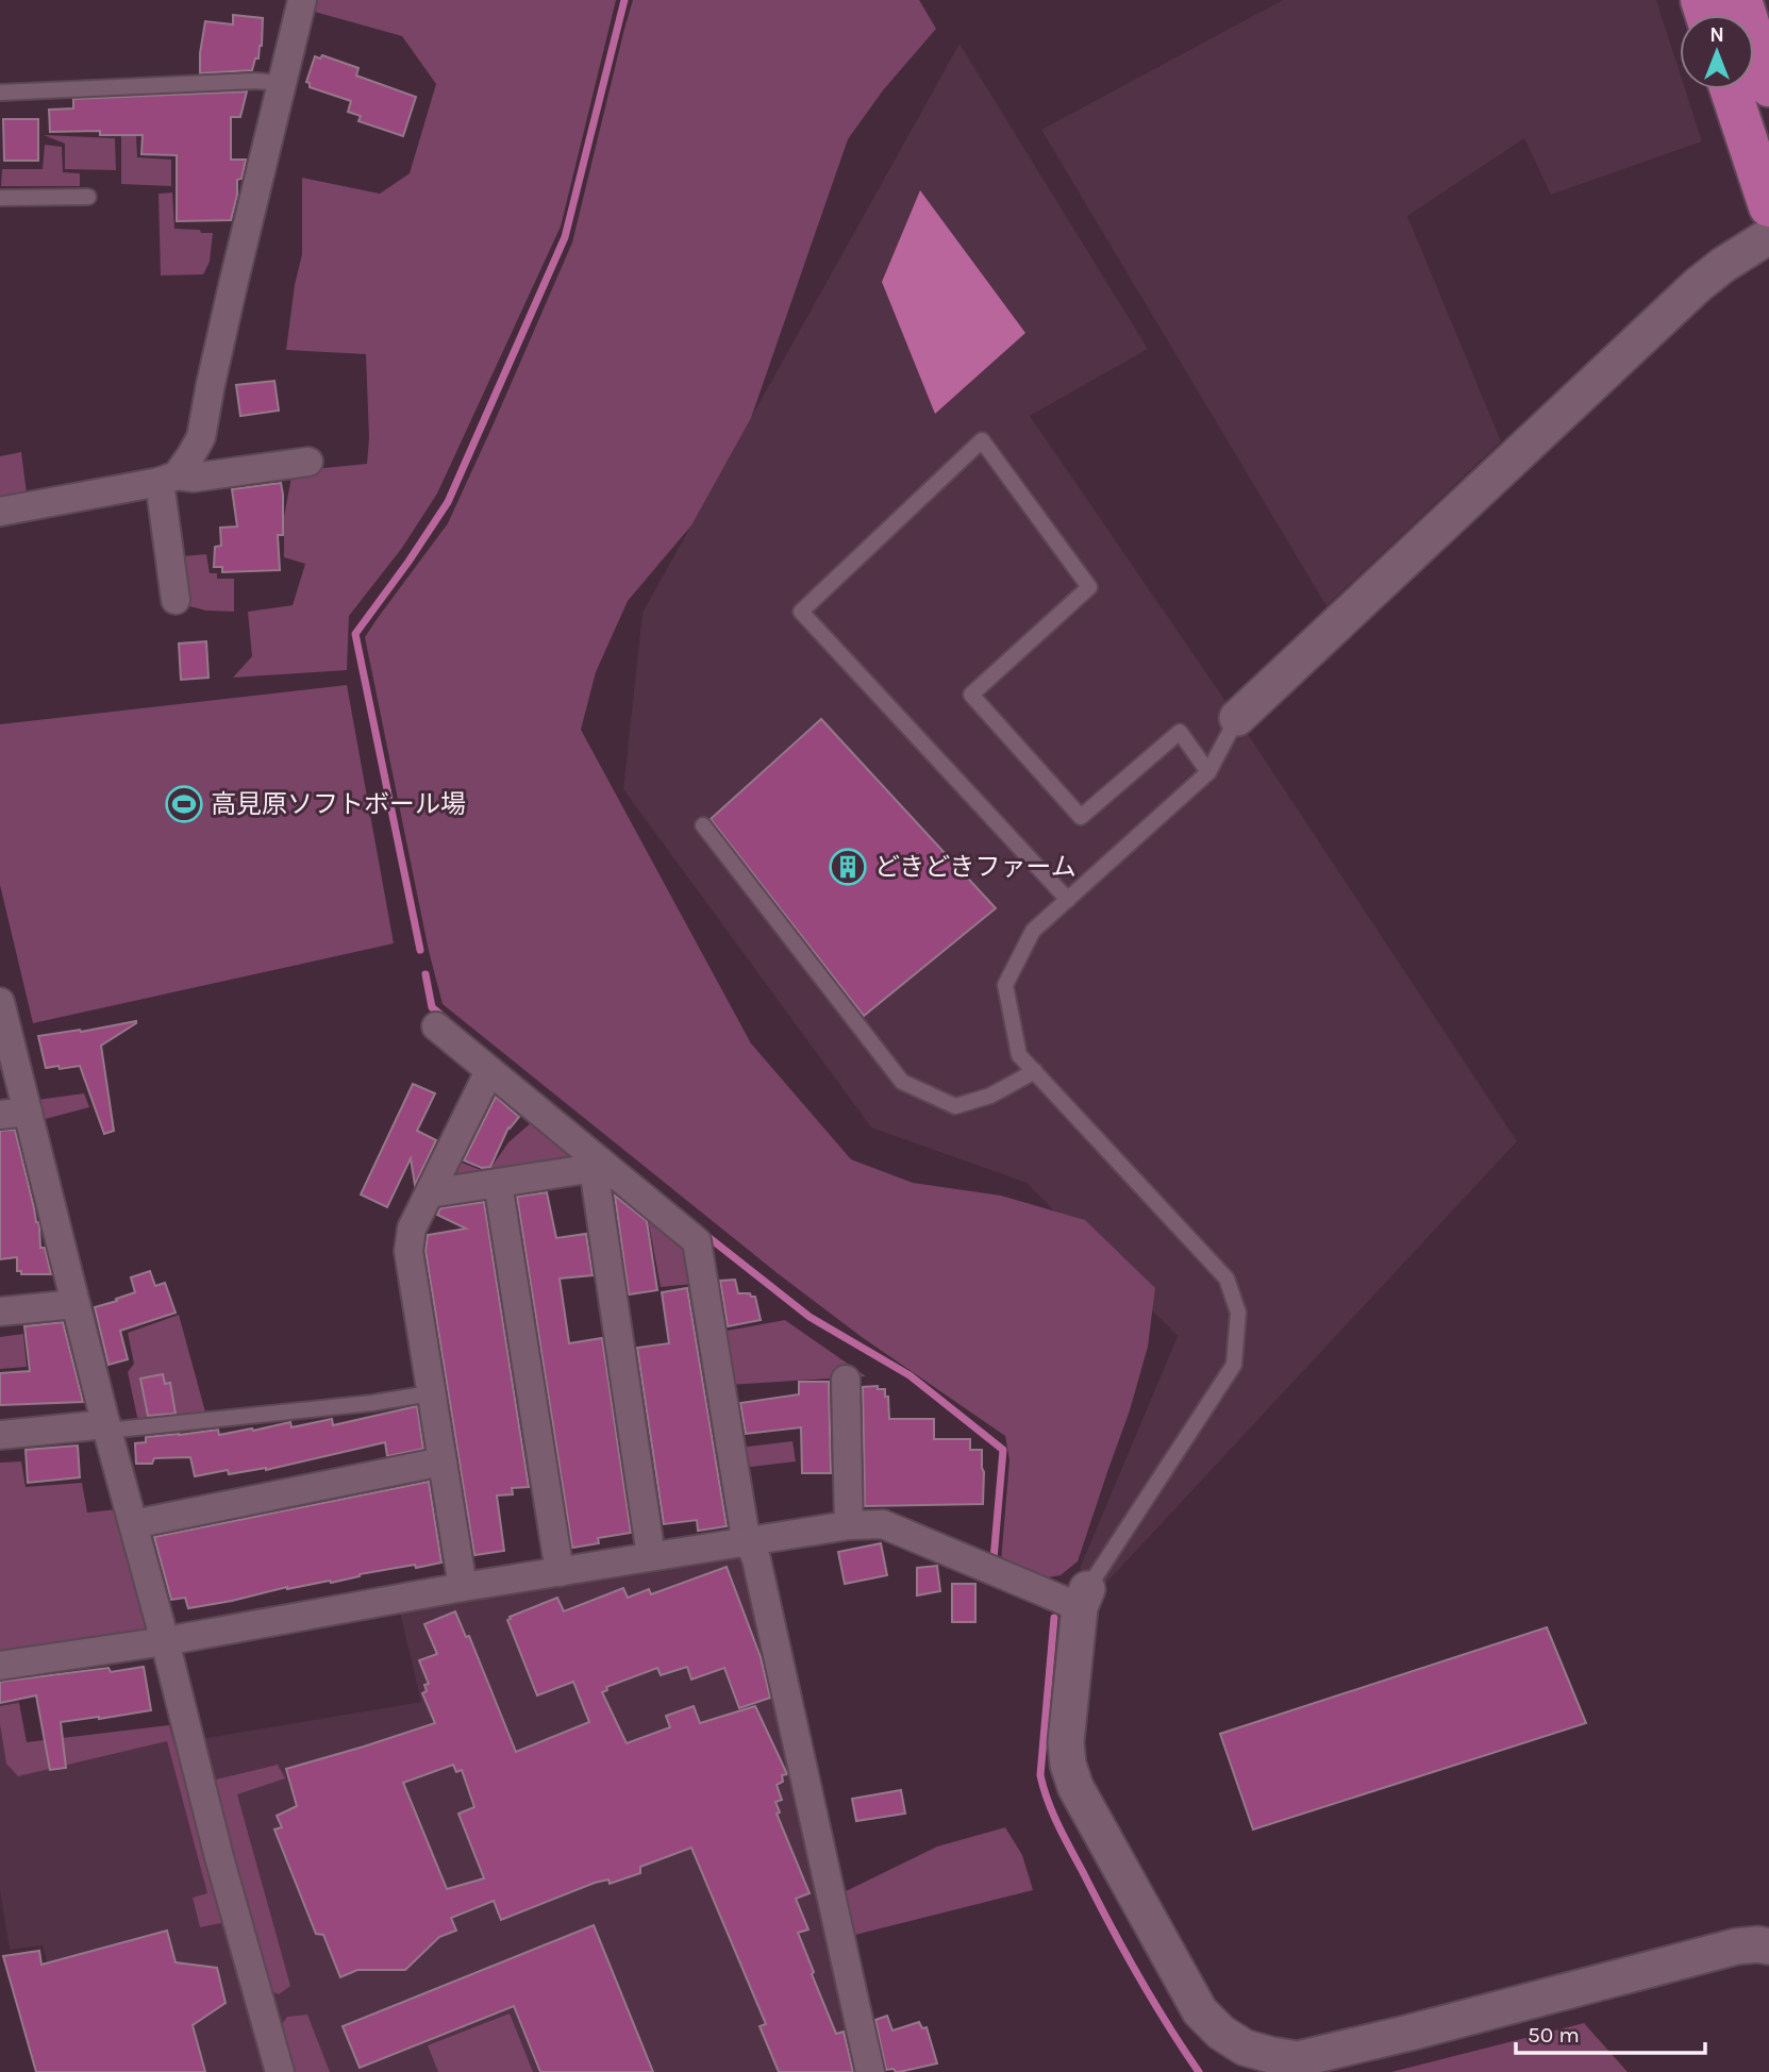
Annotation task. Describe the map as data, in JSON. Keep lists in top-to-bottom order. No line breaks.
{"places":{"sports":["高見原ソフトボール場"],"building":["どきどきファーム"]},"scale_bar":"50 m","north":"top"}
